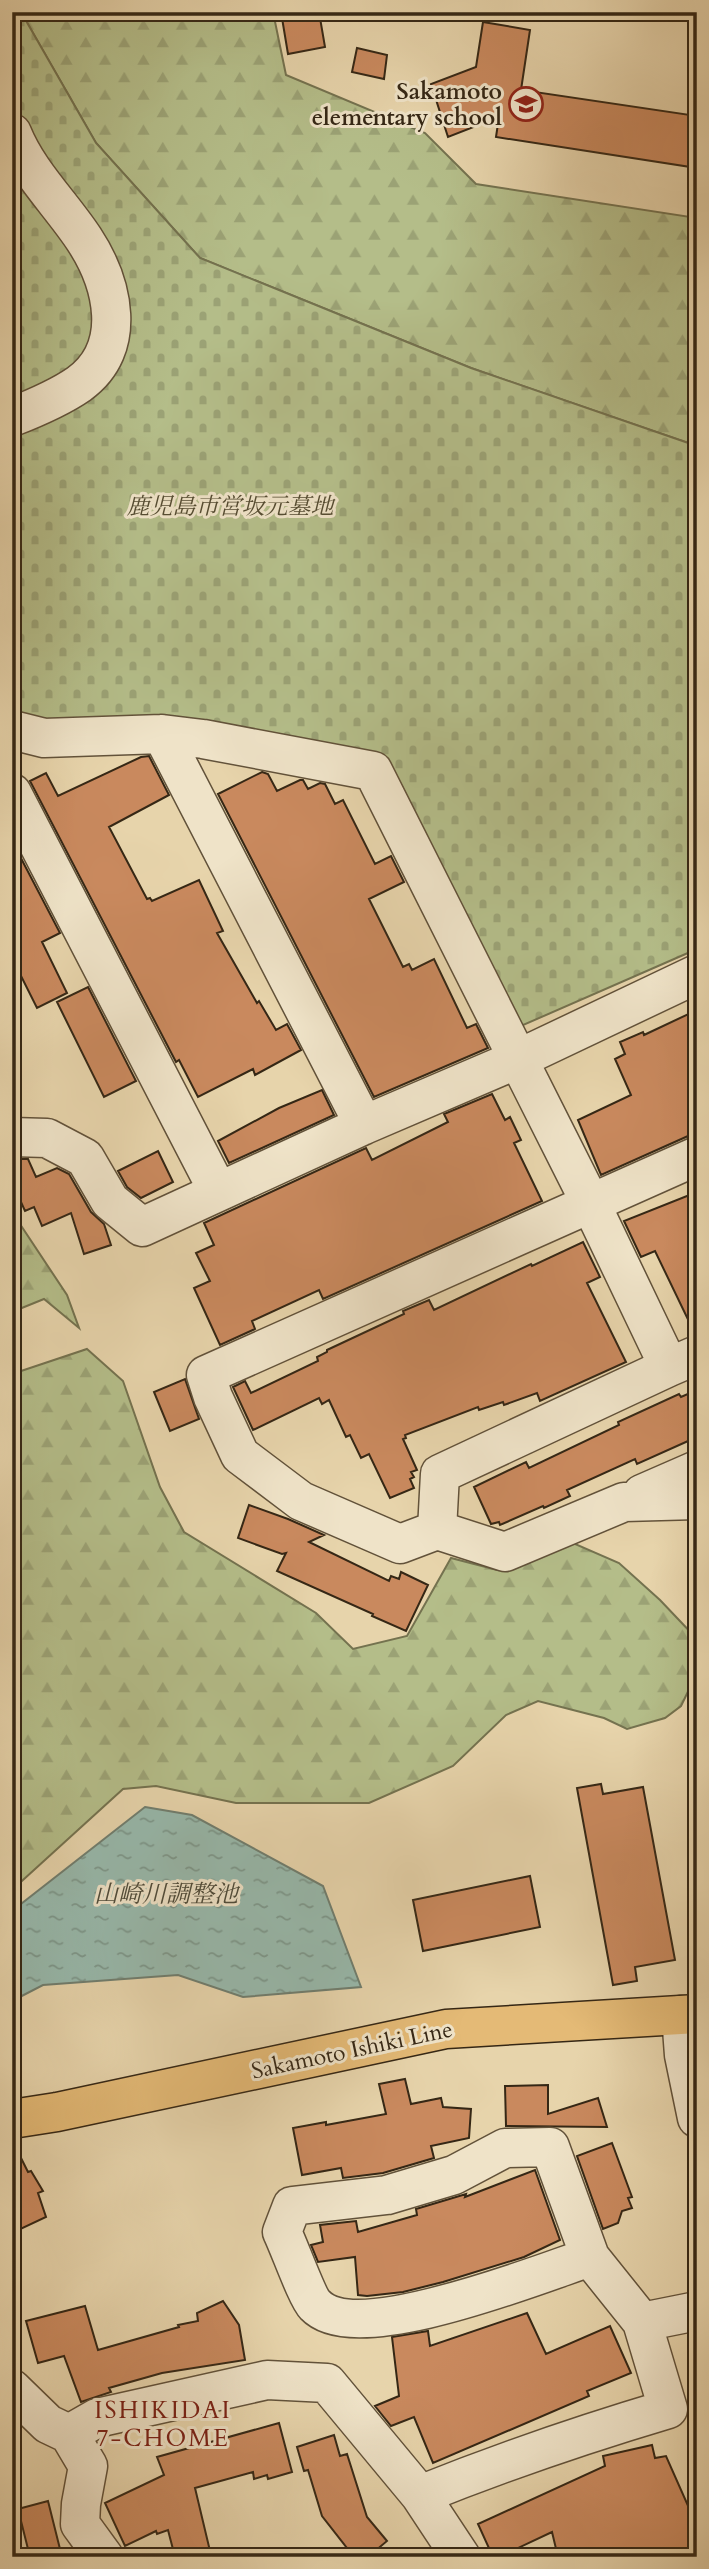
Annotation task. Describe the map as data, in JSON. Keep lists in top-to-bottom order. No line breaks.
{"streets":{"main road":["Sakamoto Ishiki Line"]},"districts":["ISHIKIDAI 7-CHOME"],"water":["山崎川調整池"],"parks":["鹿児島市営坂元墓地"],"places":{"school or university":["Sakamoto elementary school"]}}
